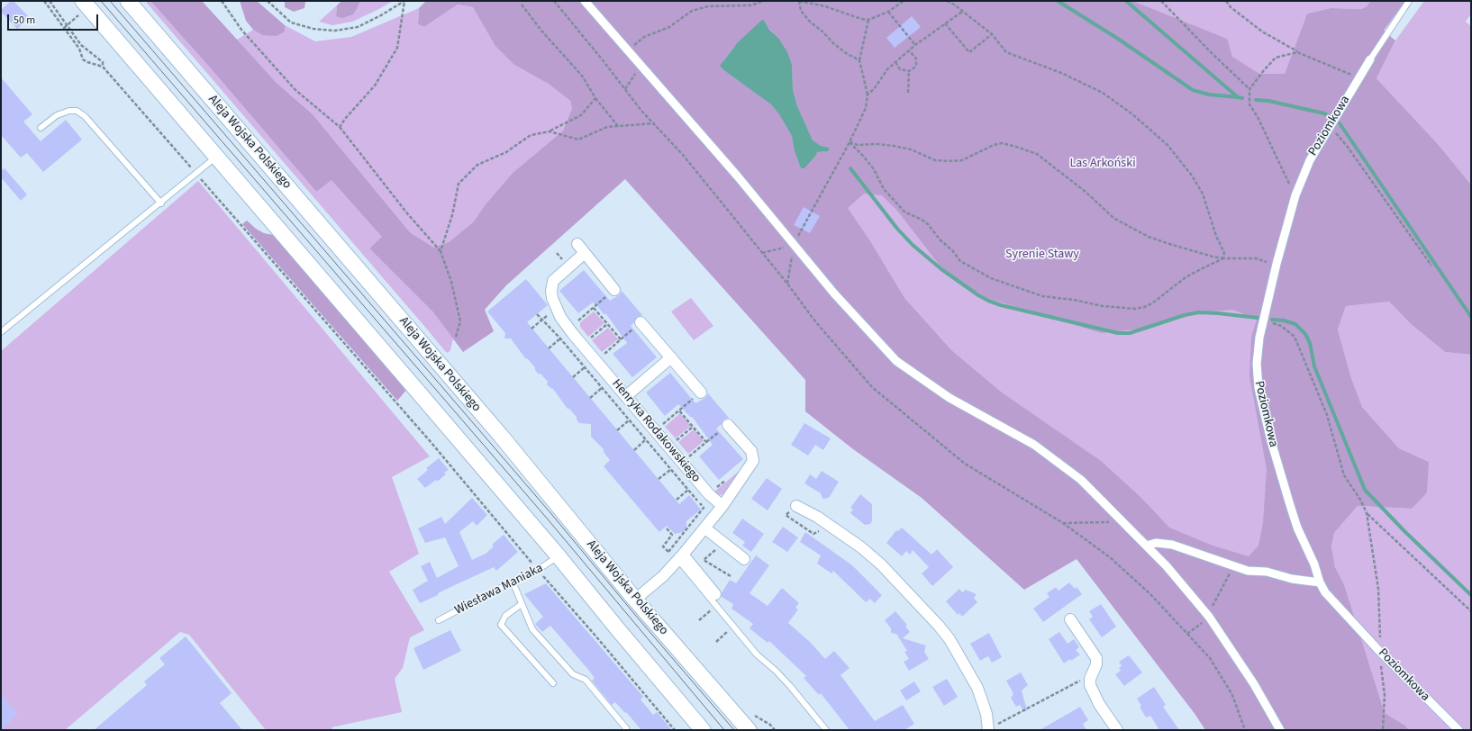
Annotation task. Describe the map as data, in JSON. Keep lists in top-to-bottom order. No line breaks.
{"streets":{"main road":["Aleja Wojska Polskiego"],"street":["Poziomkowa","Henryka Rodakowskiego"],"lane":["Wiesława Maniaka"]},"parks":["Las Arkoński","Syrenie Stawy"],"scale_bar":"50 m"}
